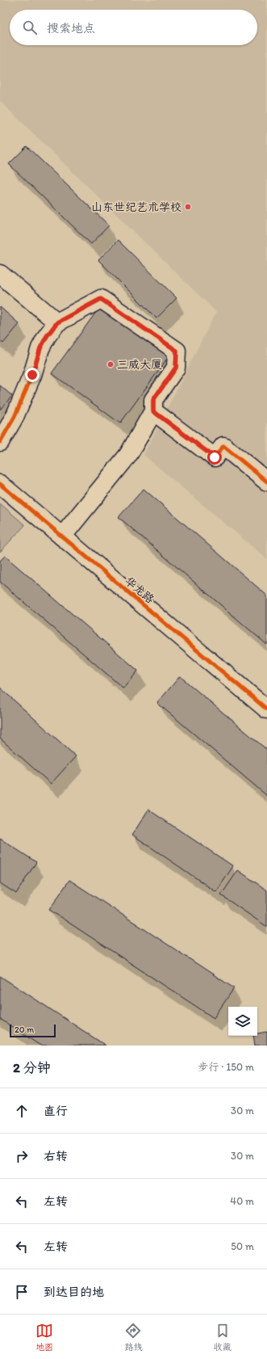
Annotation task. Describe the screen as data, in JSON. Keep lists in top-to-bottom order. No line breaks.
{"streets":{"street":["华龙路"]},"places":["山东世纪艺术学校","三威大厦"],"scale_bar":"20 m","page":{"search":"搜索地点","scale":"20 m","heading":["2 分钟","步行 · 150 m"],"list":[["直行","30 m"],["右转","30 m"],["左转","40 m"],["左转","50 m"],"到达目的地"],"nav":["地图","路线","收藏"]}}
